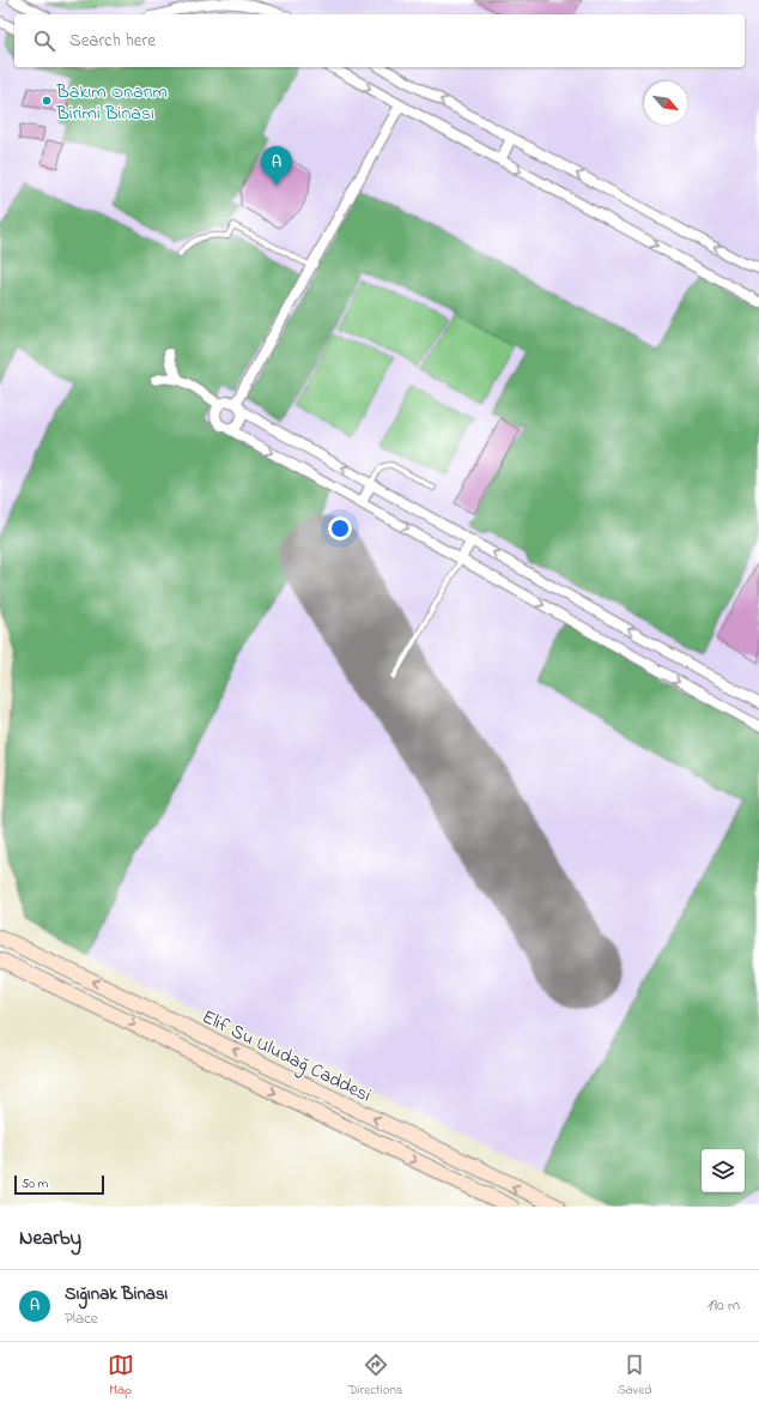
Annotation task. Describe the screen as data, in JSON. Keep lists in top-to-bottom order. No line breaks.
{"streets":{"main road":["Elif Su Uludağ Caddesi"]},"places":["Bakım Onarım Birimi Binası"],"scale_bar":"50 m","north":"bottom right","page":{"search":"Search here","pins":"A","scale":"50 m","heading":"Nearby","list":[{"mark":"A","name":"Sığınak Binası","note":"Place","value":"190 m"}],"nav":["Map","Directions","Saved"]}}
